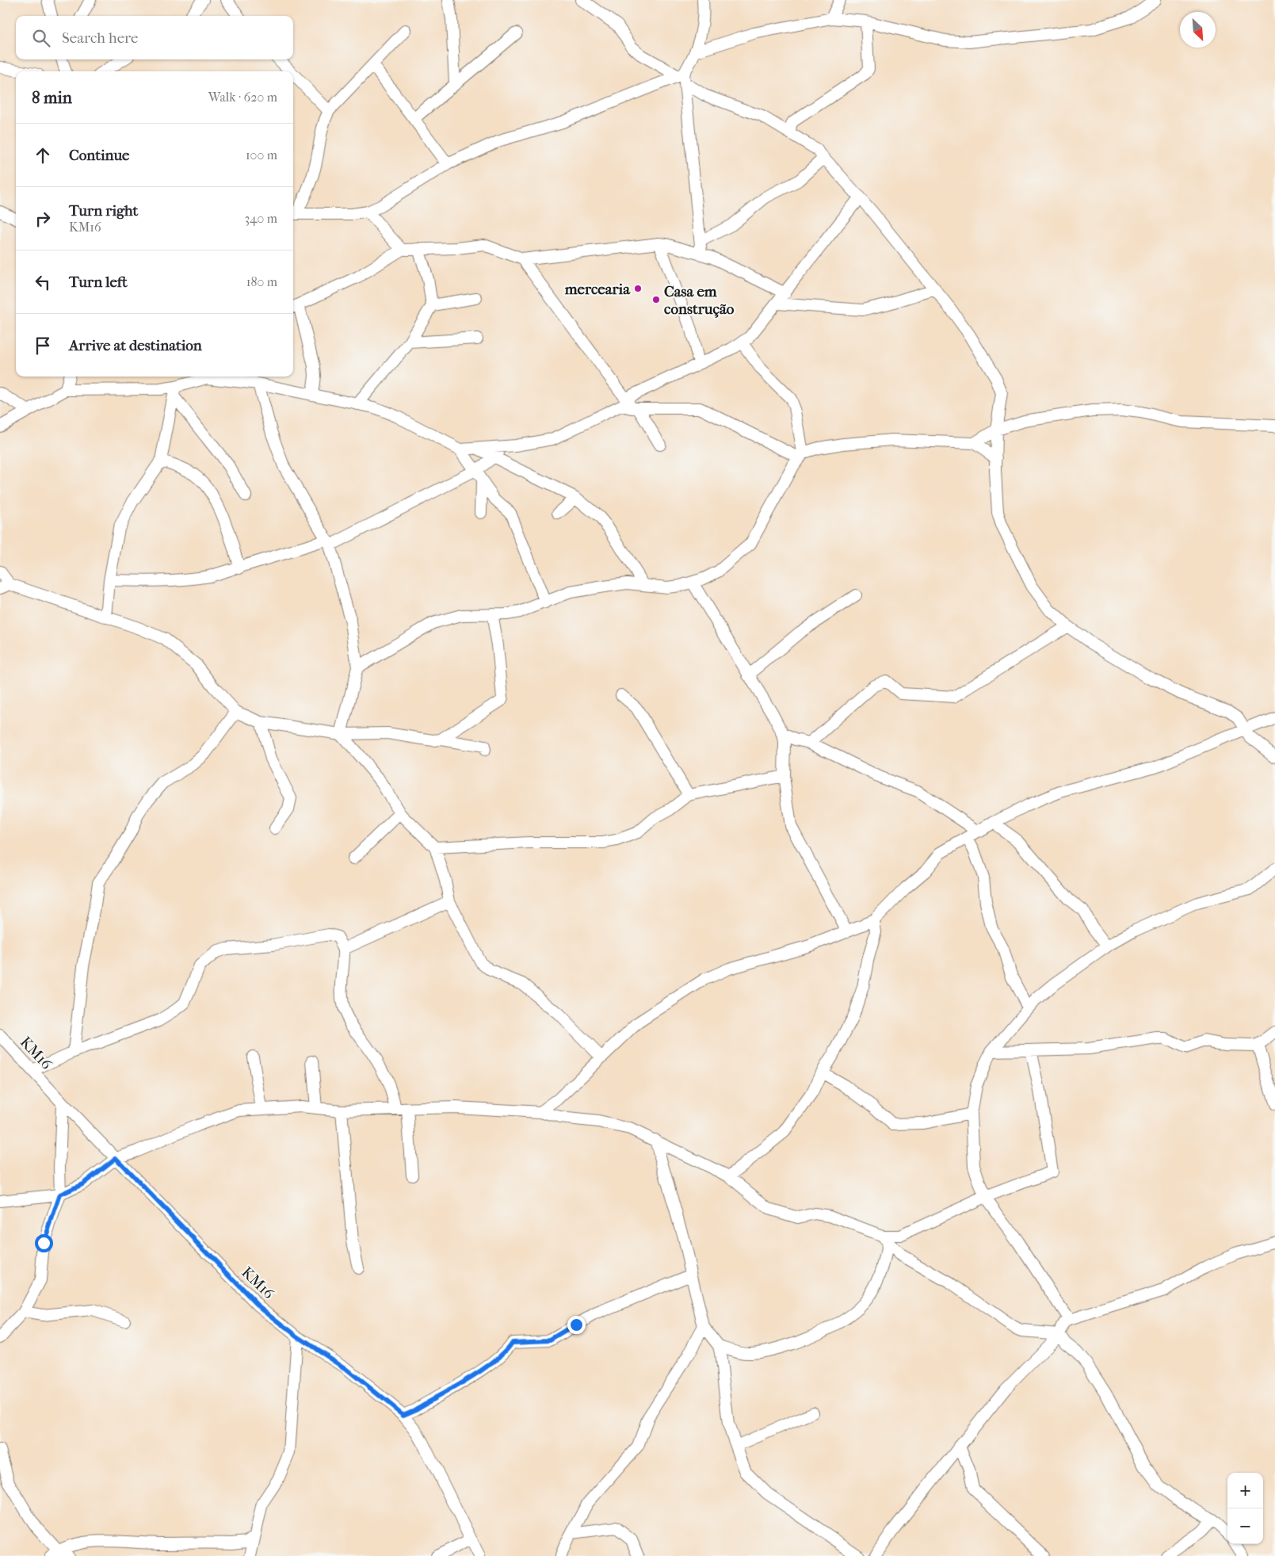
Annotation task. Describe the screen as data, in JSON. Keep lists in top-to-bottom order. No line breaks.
{"streets":{"street":["KM16"]},"places":["mercearia","Casa em construção"],"north":"bottom right","page":{"search":"Search here","heading":["8 min","Walk · 620 m"],"list":[["Continue","100 m"],["Turn right","KM16","340 m"],["Turn left","180 m"],"Arrive at destination"],"map_buttons":["+","−"]}}
